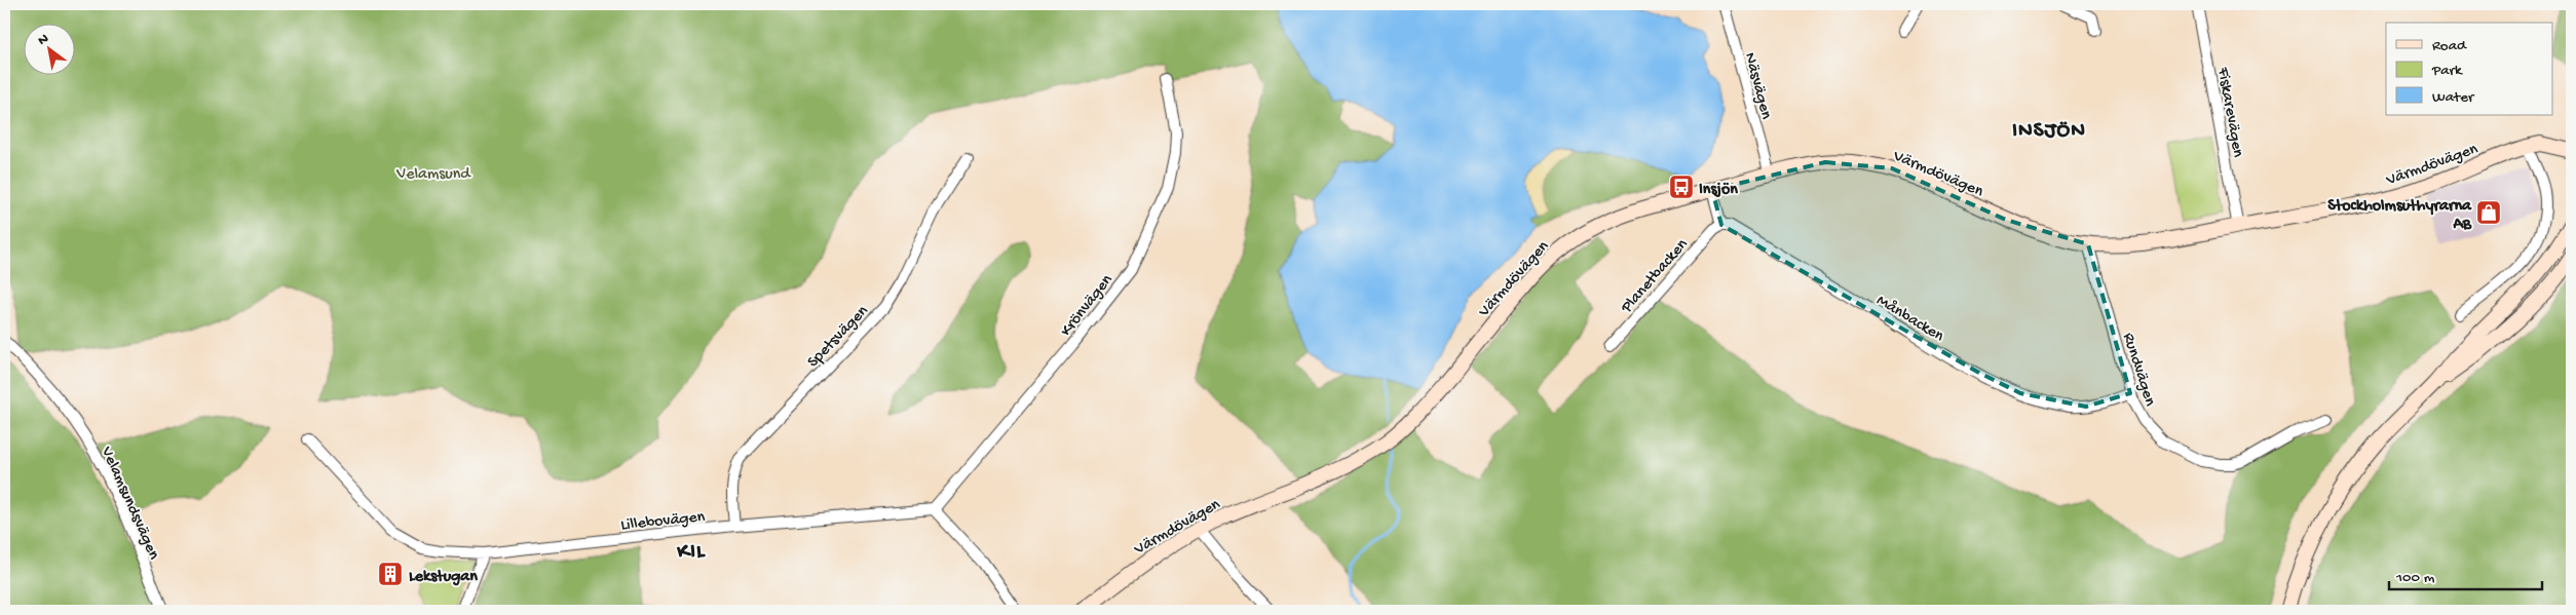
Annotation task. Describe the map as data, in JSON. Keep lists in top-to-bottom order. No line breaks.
{"streets":{"main road":["Värmdövägen"],"street":["Näsvägen","Fiskarevägen","Planetbacken","Krönvägen","Månbacken","Spetsvägen","Rundvägen","Velamsundsvägen","Lillebovägen"]},"crossings":[["Näsvägen","Värmdövägen"],["Fiskarevägen","Värmdövägen"],["Värmdövägen","Rundvägen"],["Planetbacken","Månbacken"],["Krönvägen","Lillebovägen"],["Månbacken","Rundvägen"],["Spetsvägen","Lillebovägen"]],"districts":["INSJÖN","KIL"],"parks":["Velamsund"],"places":{"bus stop":["Insjön"],"shop":["Stockholmsuthyrarna AB"],"building":["Lekstugan"]},"legend":["Road","Park","Water"],"scale_bar":"100 m","north":"top left"}
